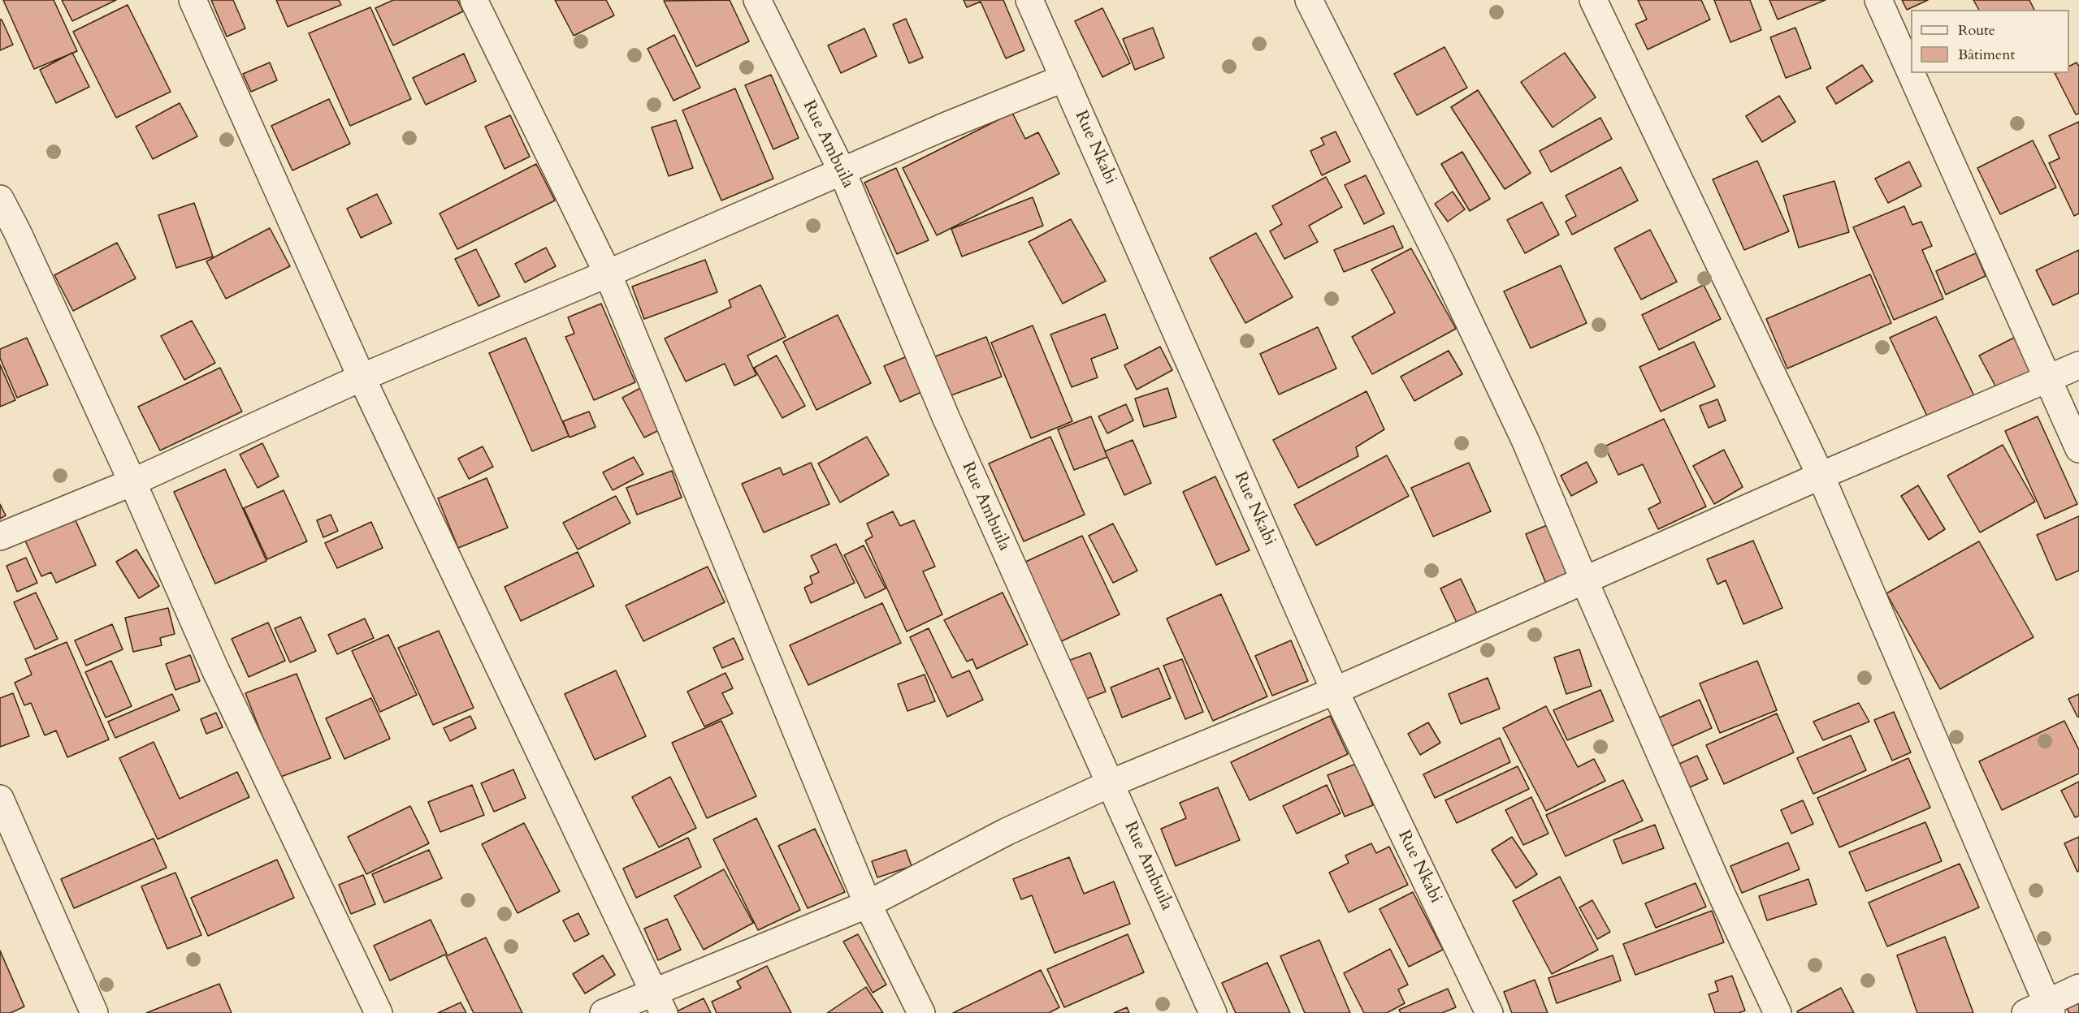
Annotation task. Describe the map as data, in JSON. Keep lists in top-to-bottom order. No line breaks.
{"streets":{"street":["Rue Ambuila","Rue Nkabi"]},"legend":["Route","Bâtiment"]}
